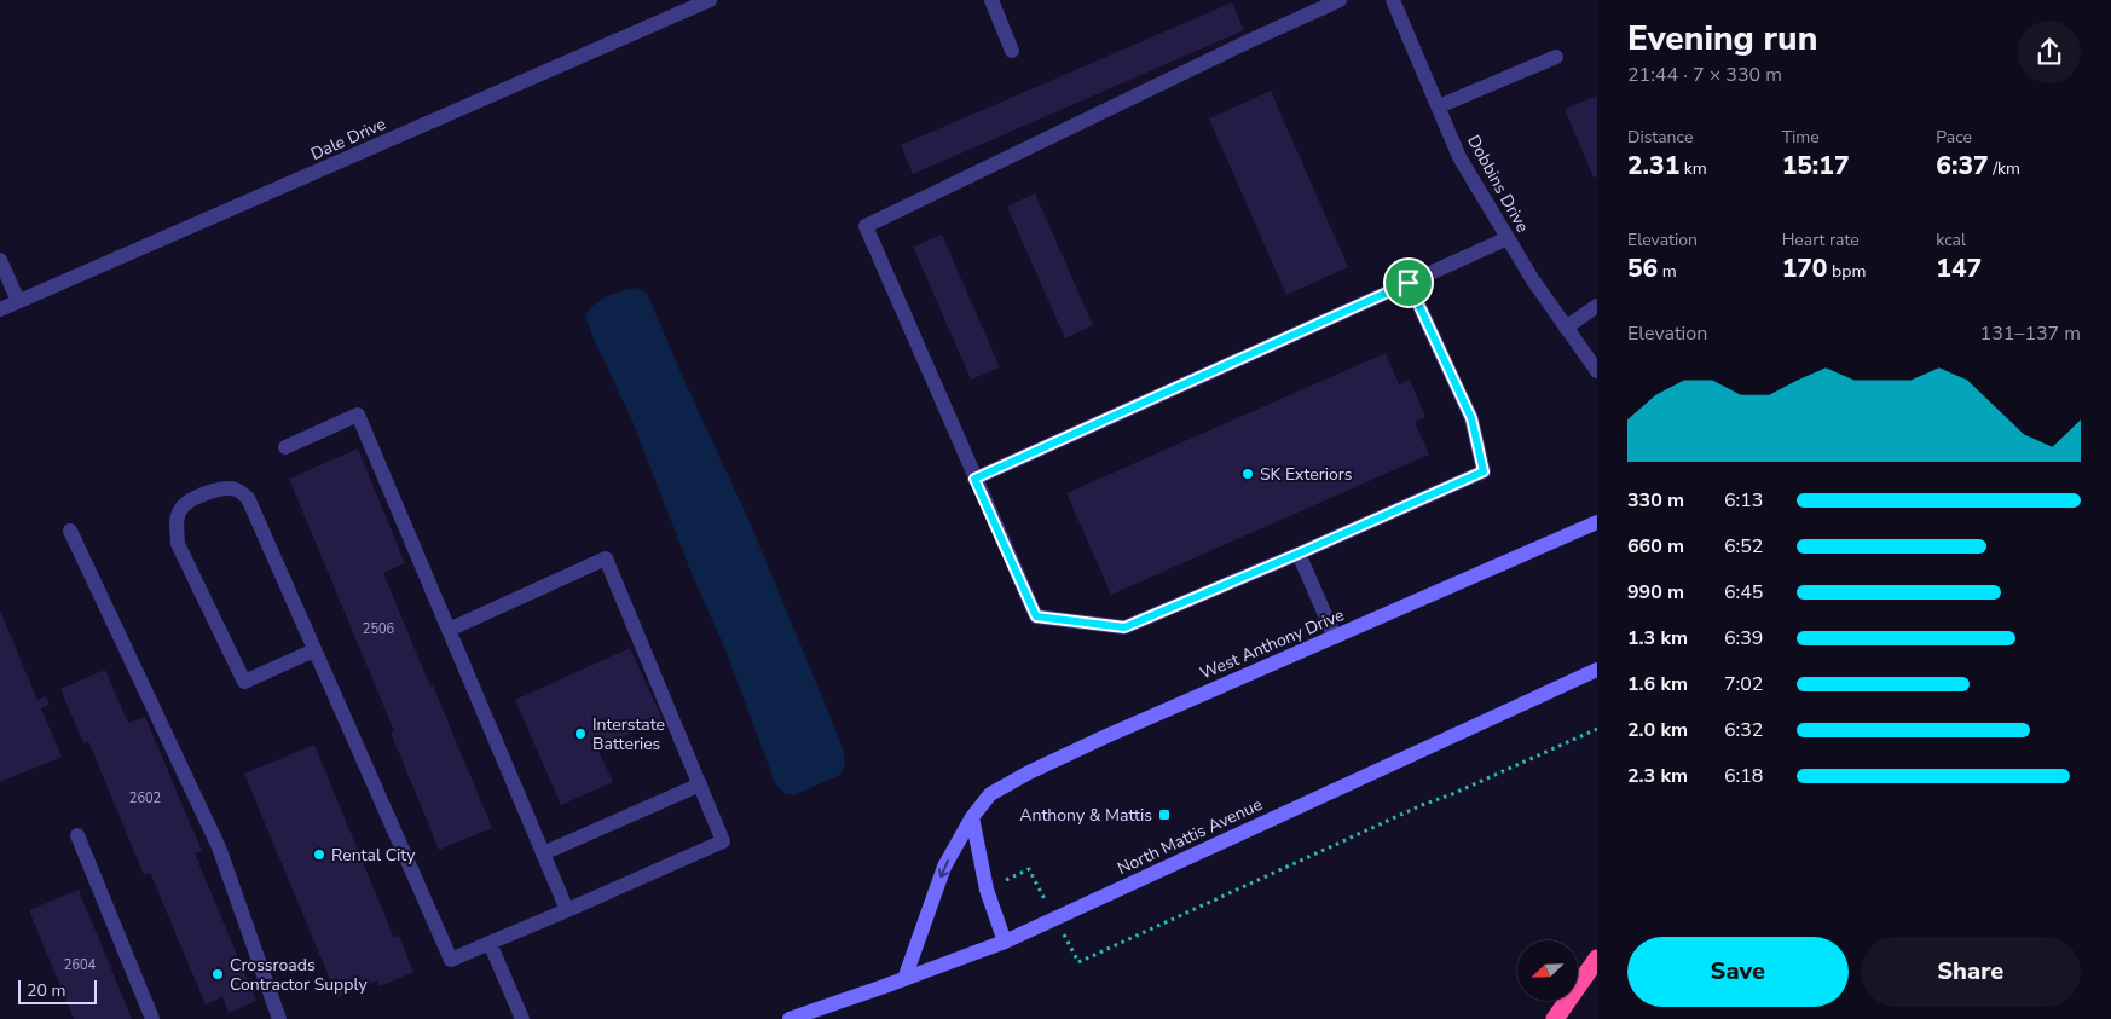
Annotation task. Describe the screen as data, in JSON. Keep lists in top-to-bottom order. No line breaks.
{"streets":{"street":["Dale Drive","Dobbins Drive","West Anthony Drive","North Mattis Avenue"]},"crossings":[["West Anthony Drive","North Mattis Avenue"]],"places":{"other":["SK Exteriors","Interstate Batteries","Rental City","Crossroads Contractor Supply"],"transit":["Anthony & Mattis"]},"house_numbers":["2506","2602","2604"],"scale_bar":"20 m","north":"bottom left","page":{"heading":["Evening run","21:44 · 7 × 330 m"],"stats":[["Distance","2.31 km"],["Time","15:17"],["Pace","6:37 /km"],["Elevation","56 m"],["Heart rate","170 bpm"],["kcal","147"]],"chart":["Elevation","131–137 m"],"list":[{"name":"330 m","note":"6:13"},{"name":"660 m","note":"6:52"},{"name":"990 m","note":"6:45"},{"name":"1.3 km","note":"6:39"},{"name":"1.6 km","note":"7:02"},{"name":"2.0 km","note":"6:32"},{"name":"2.3 km","note":"6:18"}],"buttons":["Save","Share"],"scale":"20 m"}}
